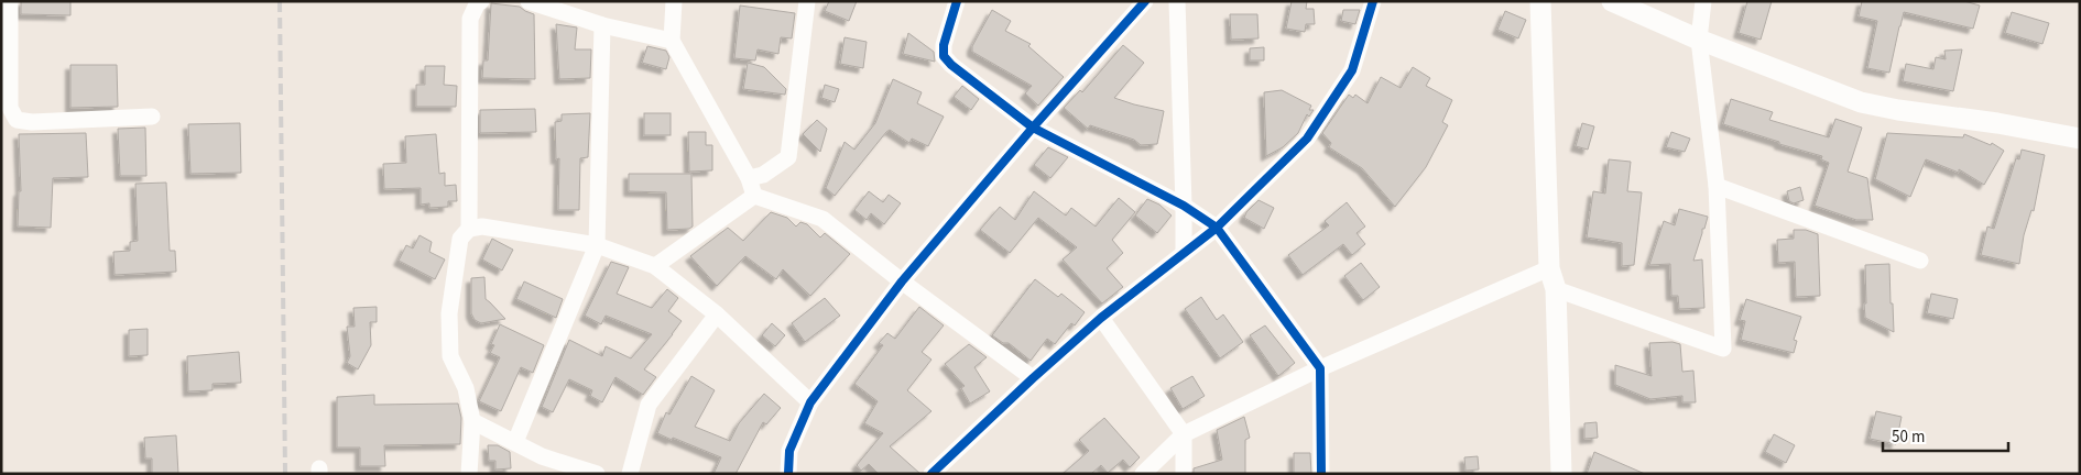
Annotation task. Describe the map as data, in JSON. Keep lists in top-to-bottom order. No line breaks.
{"scale_bar":"50 m"}
